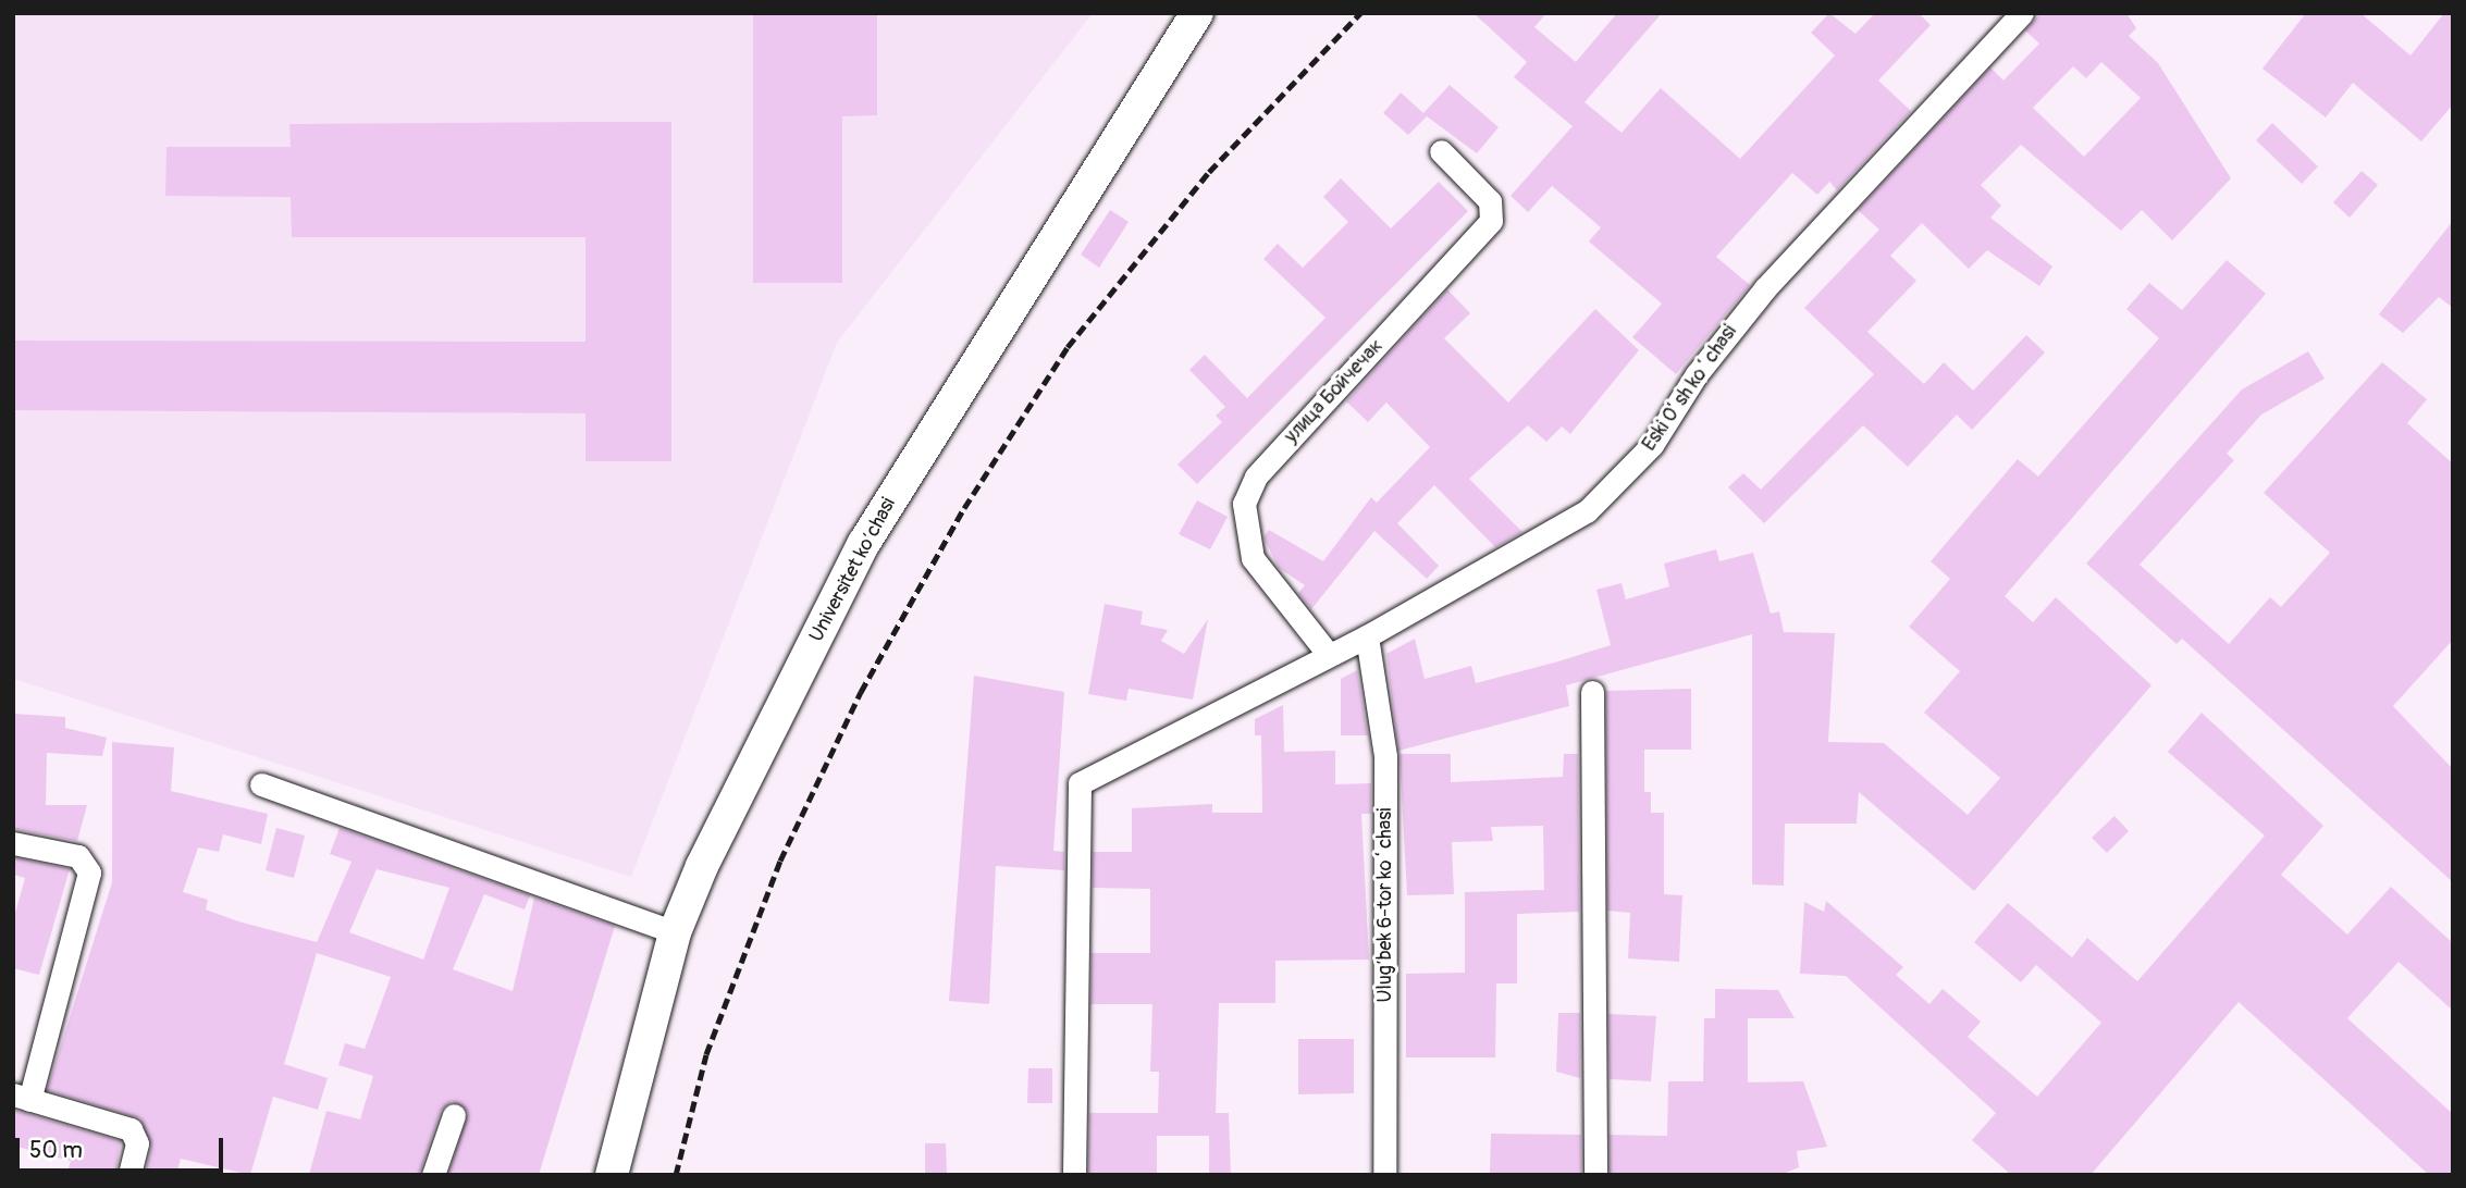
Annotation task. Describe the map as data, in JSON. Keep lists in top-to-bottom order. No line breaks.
{"streets":{"main road":["Universitet kо‘chasi"],"street":["Eski Oʻsh koʻchasi","улица Бойчечак","Ulug‘bek 6-tor koʻchasi"]},"crossings":[["Eski Oʻsh koʻchasi","улица Бойчечак"],["Eski Oʻsh koʻchasi","Ulug‘bek 6-tor koʻchasi"]],"scale_bar":"50 m"}
